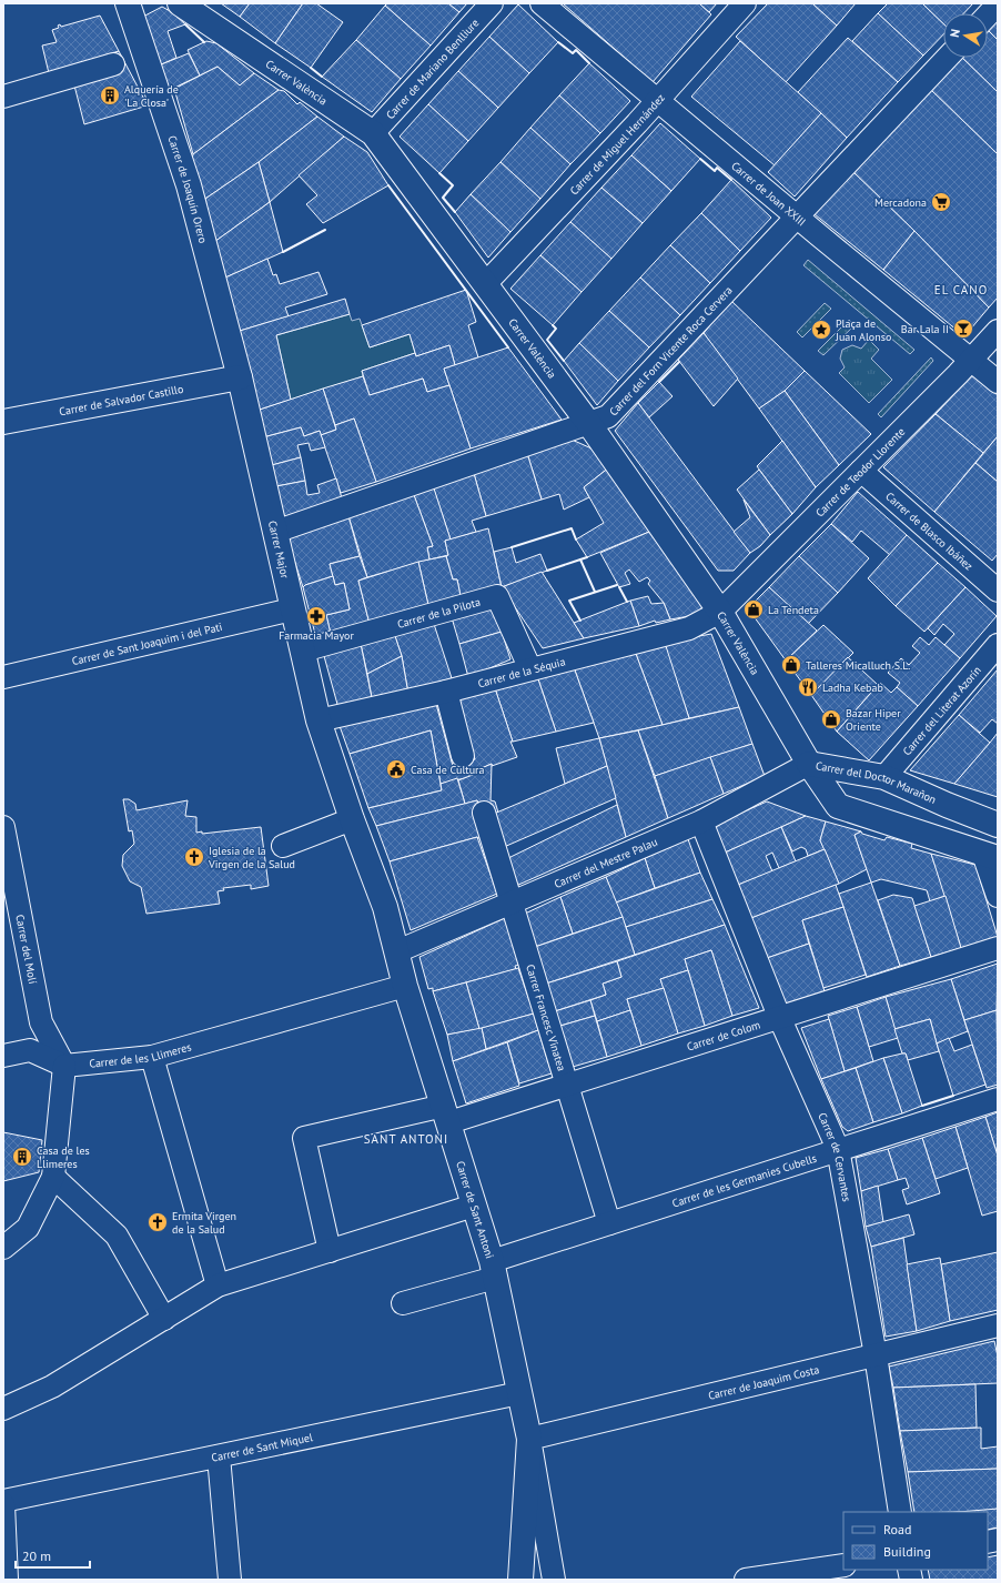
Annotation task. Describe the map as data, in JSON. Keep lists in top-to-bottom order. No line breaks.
{"streets":{"street":["Carrer de Mariano Benlliure","Carrer València","Carrer de Miguel Hernández","Carrer de Joaquín Orero","Carrer de Joan XXIII","Carrer del Forn Vicente Roca Cervera","Carrer de Salvador Castillo","Carrer de Teodor Llorente","Carrer de Blasco Ibáñez","Carrer Major","Carrer de la Pilota","Carrer de Sant Joaquim i del Pati","Carrer de la Séquia","Carrer del Literat Azorín","Carrer del Doctor Marañon","Carrer del Mestre Palau","Carrer del Molí","Carrer Francesc Vinatea","Carrer de Colom","Carrer de les Llimeres","Carrer de Cervantes","Carrer de les Germanies Cubells","Carrer de Sant Antoni","Carrer de Joaquim Costa","Carrer de Sant Miquel"]},"crossings":[["Carrer de Mariano Benlliure","Carrer València"],["Carrer València","Carrer de Miguel Hernández"],["Carrer València","Carrer del Forn Vicente Roca Cervera"],["Carrer València","Carrer de Teodor Llorente"],["Carrer València","Carrer de la Séquia"],["Carrer València","Carrer del Doctor Marañon"],["Carrer València","Carrer del Mestre Palau"],["Carrer de Miguel Hernández","Carrer de Joan XXIII"],["Carrer de Joaquín Orero","Carrer de Salvador Castillo"],["Carrer de Joaquín Orero","Carrer Major"],["Carrer de Joan XXIII","Carrer del Forn Vicente Roca Cervera"],["Carrer de Joan XXIII","Carrer de Teodor Llorente"],["Carrer del Forn Vicente Roca Cervera","Carrer Major"],["Carrer de Salvador Castillo","Carrer Major"],["Carrer de Teodor Llorente","Carrer de Blasco Ibáñez"],["Carrer de Teodor Llorente","Carrer de la Séquia"],["Carrer Major","Carrer de la Pilota"],["Carrer Major","Carrer de Sant Joaquim i del Pati"],["Carrer Major","Carrer de la Séquia"],["Carrer Major","Carrer de Sant Antoni"],["Carrer de la Pilota","Carrer de la Séquia"],["Carrer del Literat Azorín","Carrer del Doctor Marañon"],["Carrer del Doctor Marañon","Carrer del Mestre Palau"],["Carrer del Mestre Palau","Carrer Francesc Vinatea"],["Carrer del Mestre Palau","Carrer de Cervantes"],["Carrer del Mestre Palau","Carrer de Sant Antoni"],["Carrer del Molí","Carrer de les Llimeres"],["Carrer Francesc Vinatea","Carrer de Colom"],["Carrer Francesc Vinatea","Carrer de les Germanies Cubells"],["Carrer de Colom","Carrer de Cervantes"],["Carrer de Colom","Carrer de Sant Antoni"],["Carrer de les Llimeres","Carrer de Sant Antoni"],["Carrer de Cervantes","Carrer de les Germanies Cubells"],["Carrer de Cervantes","Carrer de Joaquim Costa"],["Carrer de les Germanies Cubells","Carrer de Sant Antoni"],["Carrer de Sant Antoni","Carrer de Joaquim Costa"],["Carrer de Sant Antoni","Carrer de Sant Miquel"]],"districts":["EL CANO","SANT ANTONI"],"places":{"building":["Alquería de 'La Closa'","Casa de les Llimeres"],"supermarket":["Mercadona"],"bar":["Bar Lala II"],"place":["Plaça de Juan Alonso"],"shop":["La Tendeta","Talleres Micalluch S.L.","Bazar Hiper Oriente"],"pharmacy":["Farmacia Mayor"],"restaurant":["Ladha Kebab"],"public building":["Casa de Cultura"],"church":["Iglesia de la Virgen de la Salud","Ermita Virgen de la Salud"]},"legend":["Road","Building"],"scale_bar":"20 m","north":"left"}
